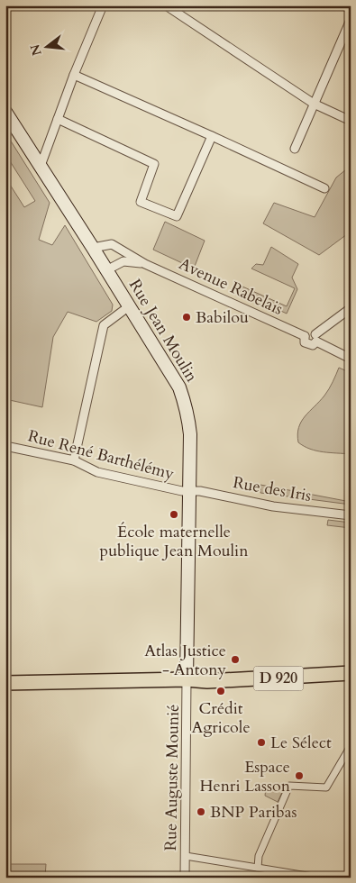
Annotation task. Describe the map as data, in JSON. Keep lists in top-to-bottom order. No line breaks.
{"streets":{"main road":["Rue Jean Moulin","D 920"],"street":["Avenue Rabelais","Rue René Barthélémy","Rue des Iris","Rue Auguste Mounié"]},"crossings":[["Avenue Rabelais","Rue Jean Moulin"],["Rue Jean Moulin","Rue René Barthélémy"],["Rue Jean Moulin","Rue des Iris"],["Rue Jean Moulin","D 920"],["Rue Jean Moulin","Rue Auguste Mounié"],["Rue René Barthélémy","Rue des Iris"],["D 920","Rue Auguste Mounié"]],"places":["Babilou","École maternelle publique Jean Moulin","Atlas Justice - Antony","Crédit Agricole","Le Sélect","Espace Henri Lasson","BNP Paribas"],"north":"left"}
